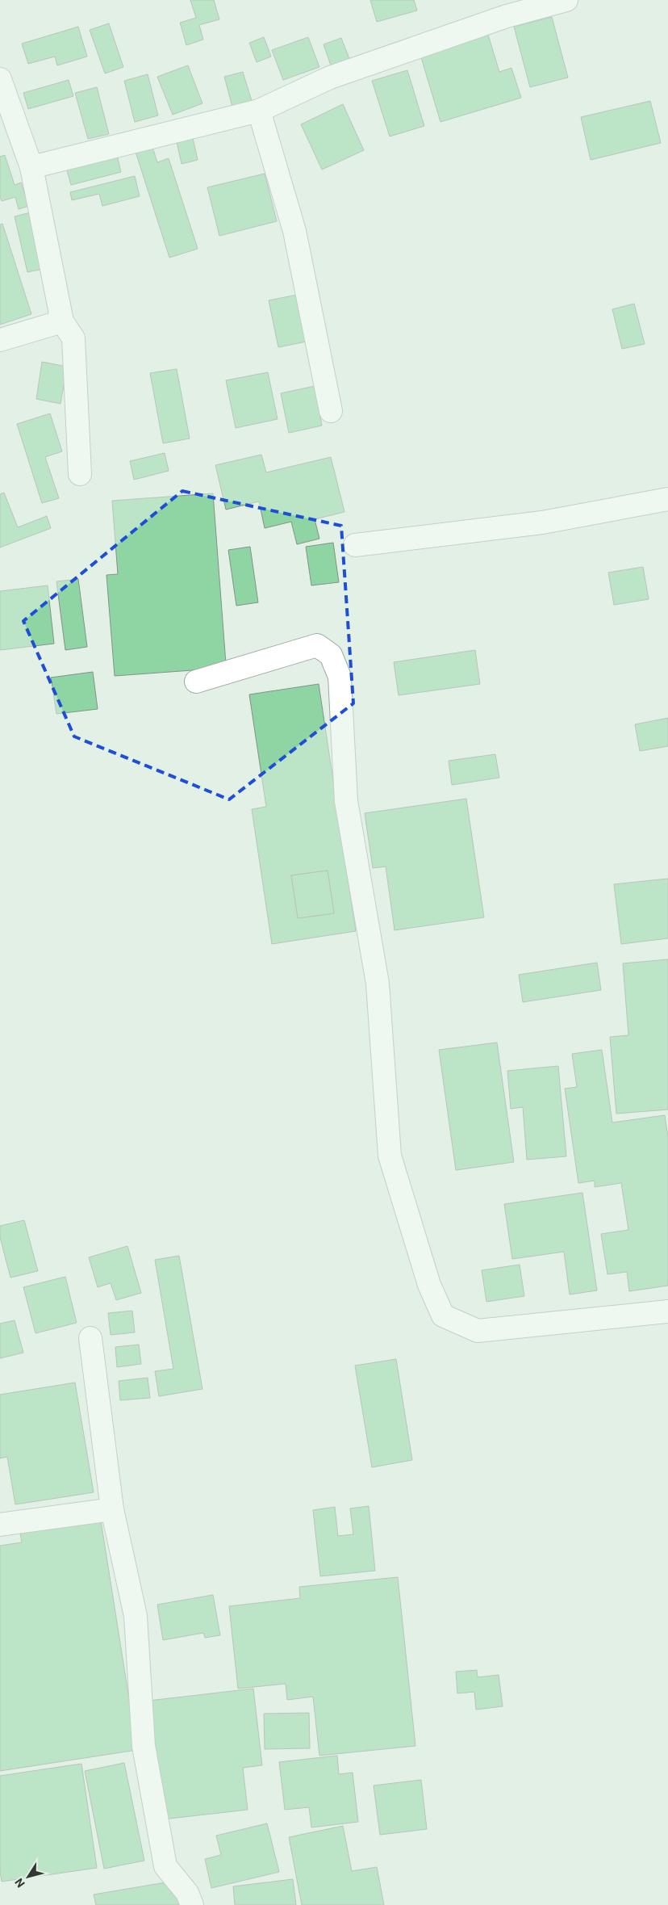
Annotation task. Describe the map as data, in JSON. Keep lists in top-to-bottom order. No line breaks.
{"north":"bottom left"}
